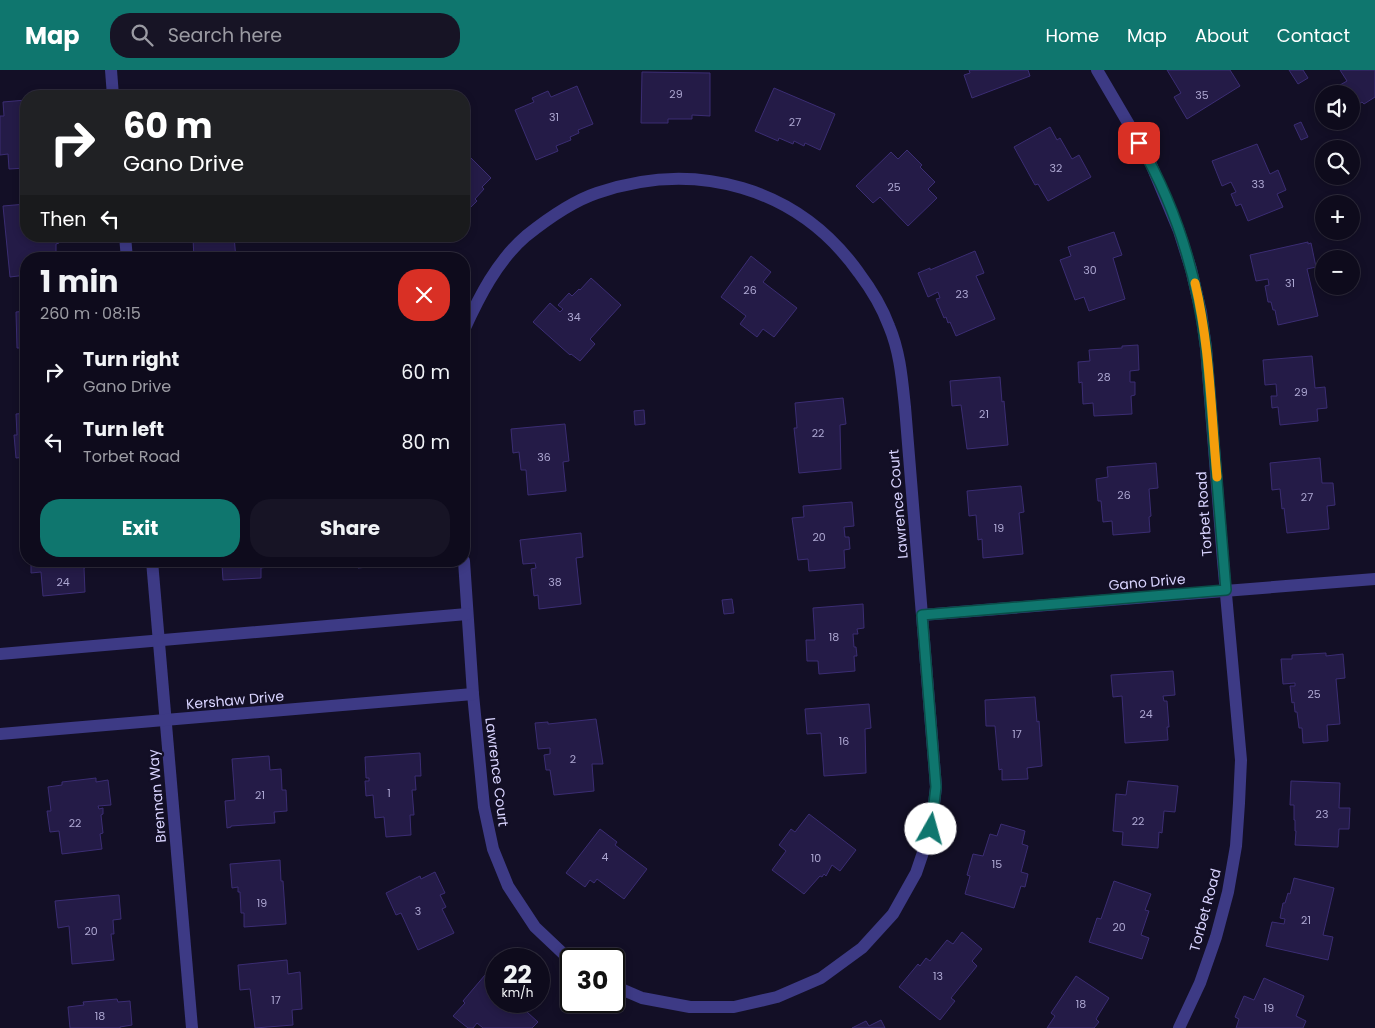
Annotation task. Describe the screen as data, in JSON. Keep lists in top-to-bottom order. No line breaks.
{"streets":{"street":["Lawrence Court","Torbet Road","Gano Drive","Kershaw Drive","Brennan Way"]},"crossings":[["Lawrence Court","Gano Drive"],["Lawrence Court","Kershaw Drive"],["Torbet Road","Gano Drive"],["Kershaw Drive","Brennan Way"]],"house_numbers":["29","35","31","27","32","33","25","30","31","26","23","34","28","29","21","22","36","26","27","19","20","24","38","18","25","24","17","16","2","1","21","23","22","22","4","10","15","19","3","21","20","20","13","17","18","19","18"],"page":{"header":"Map","search":"Search here","nav":["Home","Map","About","Contact"],"map_buttons":["+","−"],"turn":["60 m","Gano Drive"],"then":"Then","heading":["1 min","260 m · 08:15"],"list":[{"name":"Turn right","note":"Gano Drive","value":"60 m"},{"name":"Turn left","note":"Torbet Road","value":"80 m"}],"buttons":["Exit","Share"],"speed":"22 km/h","limit":"30"}}
